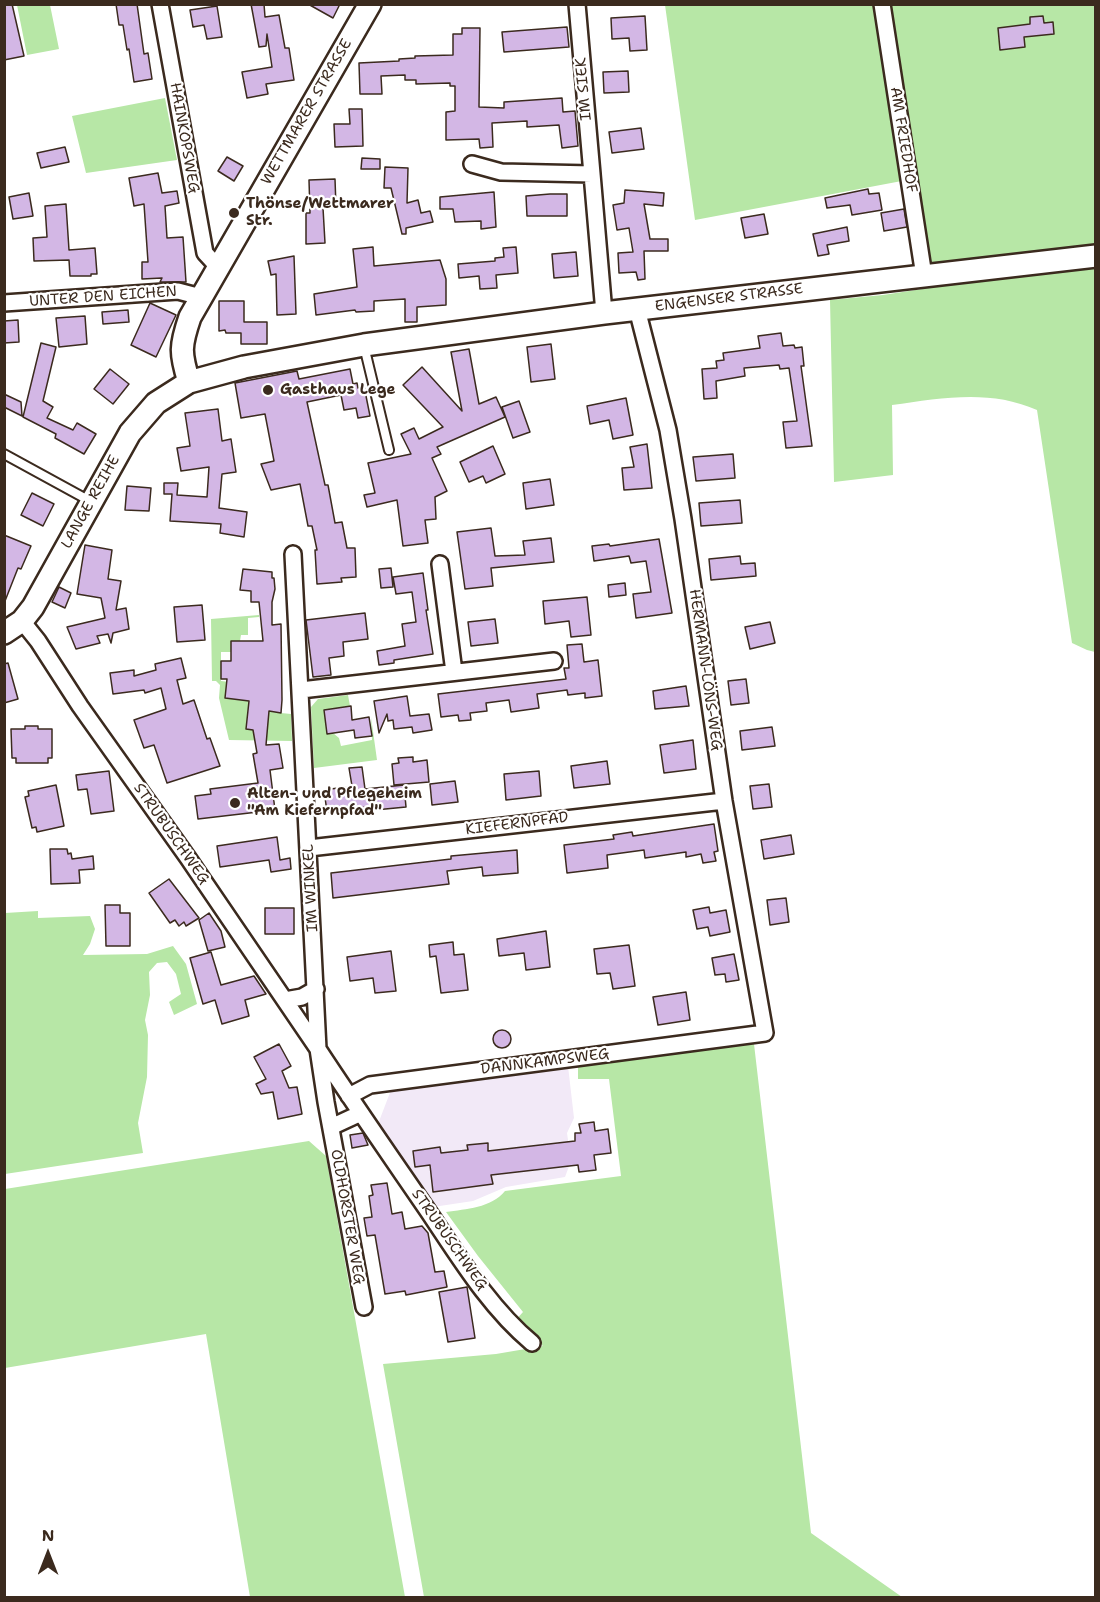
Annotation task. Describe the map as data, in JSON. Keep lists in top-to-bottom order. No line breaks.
{"streets":{"street":["IM SIEK","WETTMARER STRASSE","HAINKOPSWEG","AM FRIEDHOF","UNTER DEN EICHEN","ENGENSER STRASSE","LANGE REIHE","HERMANN-LÖNS-WEG","KIEFERNPFAD","STRUBUSCHWEG","IM WINKEL","DANNKAMPSWEG","OLDHORSTER WEG"]},"crossings":[["IM SIEK","ENGENSER STRASSE"],["WETTMARER STRASSE","HAINKOPSWEG"],["WETTMARER STRASSE","UNTER DEN EICHEN"],["WETTMARER STRASSE","ENGENSER STRASSE"],["WETTMARER STRASSE","LANGE REIHE"],["AM FRIEDHOF","ENGENSER STRASSE"],["ENGENSER STRASSE","LANGE REIHE"],["ENGENSER STRASSE","HERMANN-LÖNS-WEG"],["LANGE REIHE","STRUBUSCHWEG"],["HERMANN-LÖNS-WEG","KIEFERNPFAD"],["HERMANN-LÖNS-WEG","DANNKAMPSWEG"],["KIEFERNPFAD","IM WINKEL"],["STRUBUSCHWEG","IM WINKEL"],["STRUBUSCHWEG","DANNKAMPSWEG"],["STRUBUSCHWEG","OLDHORSTER WEG"]],"places":["Thönse/Wettmarer Str.","Gasthaus Lege","Alten- und Pflegeheim \"Am Kiefernpfad\""],"north":"top"}
